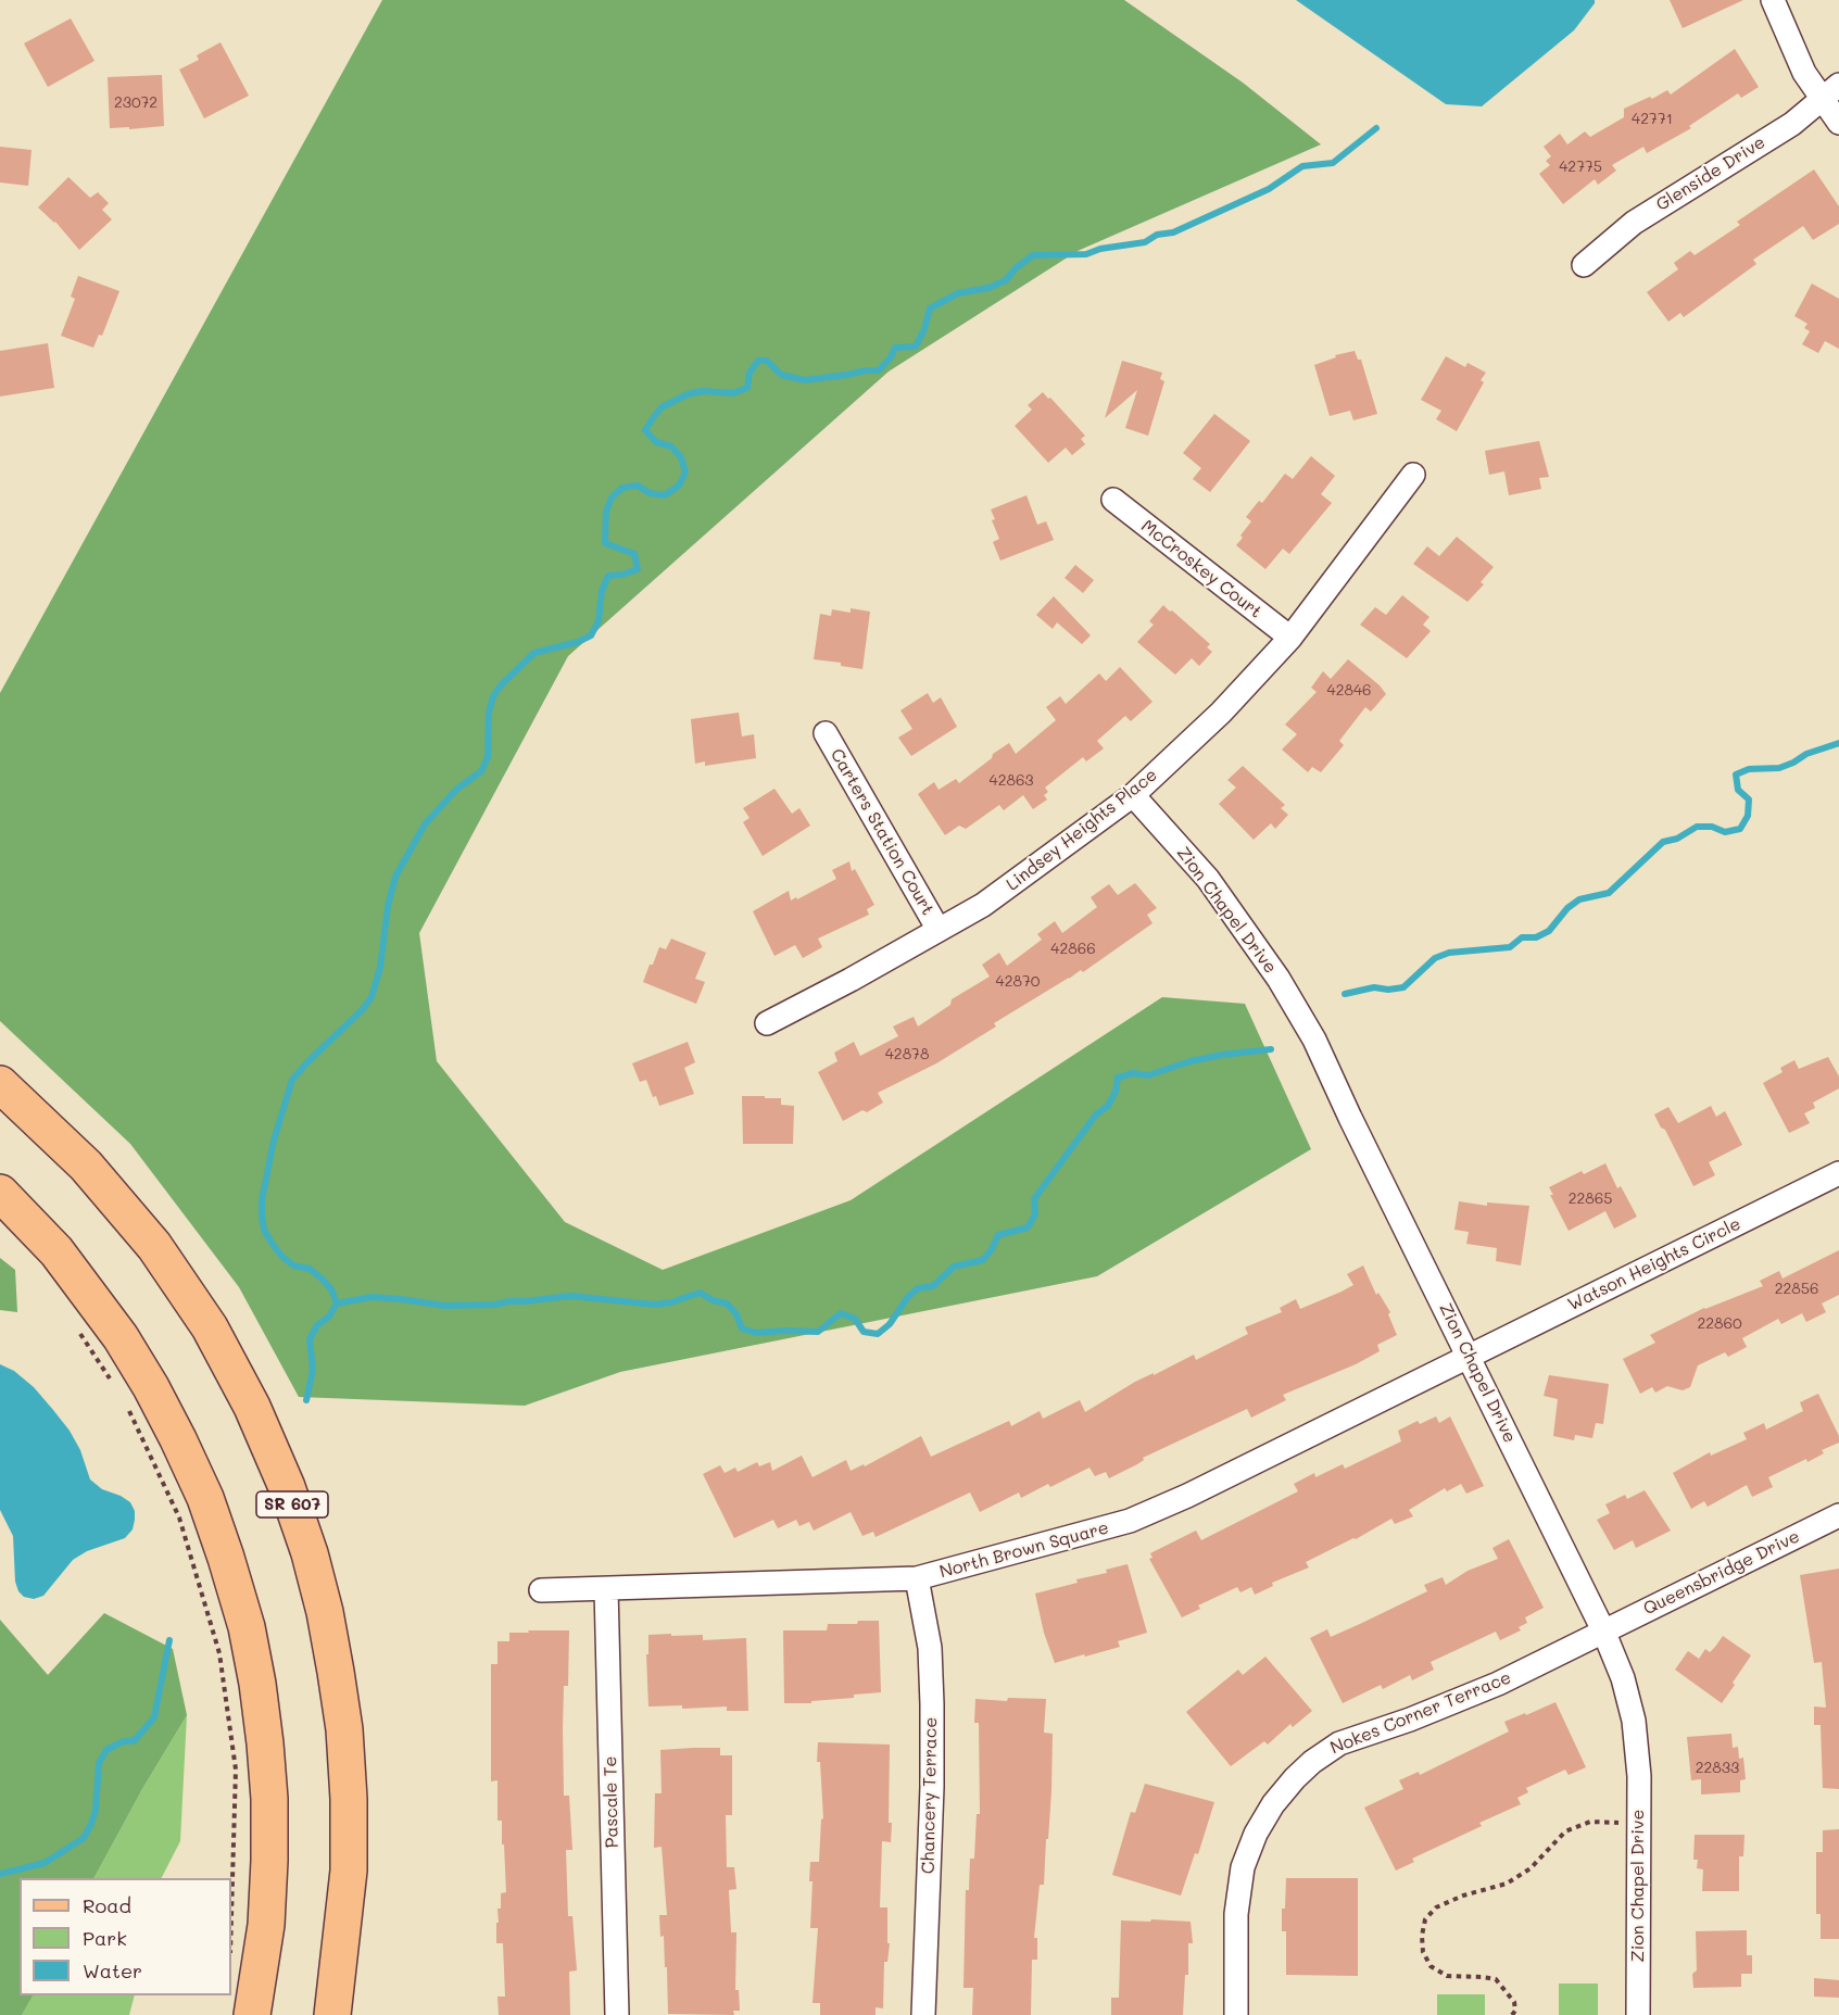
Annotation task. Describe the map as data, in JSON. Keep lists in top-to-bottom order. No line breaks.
{"streets":{"main road":["SR 607"],"street":["Glenside Drive","McCroskey Court","Lindsey Heights Place","Carters Station Court","Zion Chapel Drive","Watson Heights Circle","North Brown Square","Queensbridge Drive","Nokes Corner Terrace","Chancery Terrace","Pascale Te"]},"crossings":[["McCroskey Court","Lindsey Heights Place"],["Lindsey Heights Place","Carters Station Court"],["Lindsey Heights Place","Zion Chapel Drive"],["Zion Chapel Drive","Watson Heights Circle"],["Zion Chapel Drive","North Brown Square"],["Zion Chapel Drive","Queensbridge Drive"],["Zion Chapel Drive","Nokes Corner Terrace"],["Watson Heights Circle","North Brown Square"],["North Brown Square","Chancery Terrace"],["North Brown Square","Pascale Te"],["Queensbridge Drive","Nokes Corner Terrace"]],"house_numbers":["23072","42771","42775","42846","42863","42866","42870","42878","22865","22856","22860","22833"],"legend":["Road","Park","Water"]}
